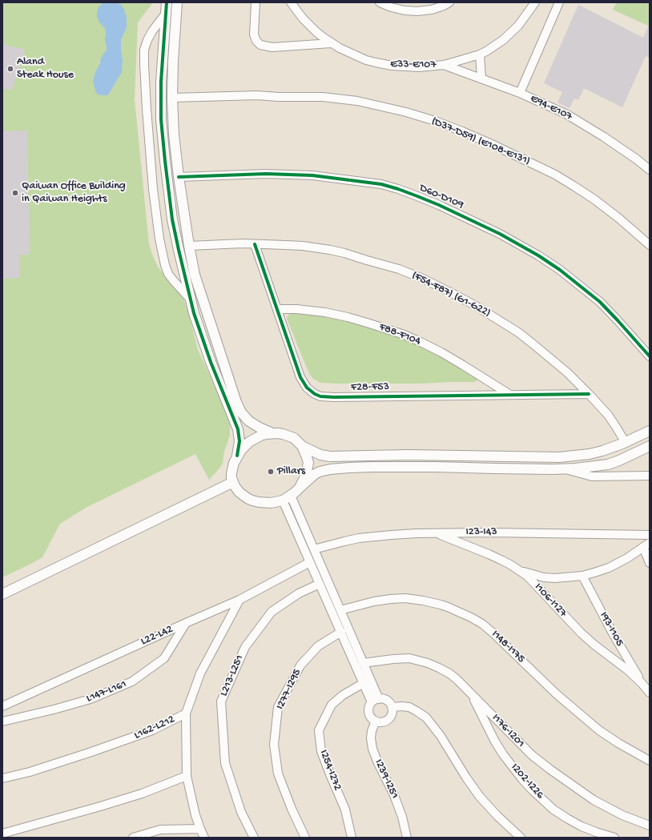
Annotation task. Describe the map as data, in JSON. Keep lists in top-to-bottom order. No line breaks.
{"streets":{"street":["E33-E107","E94-E107","(D37-D59) (E108-E131)","D60-D109","(F54-F87) (G1-G22)","F88-F104","F28-F53","I23-I43","I106-I127","I93-I105","L22-L42","I148-I175","L213-L251","I277-I295","L147-L161","L162-L212","I176-I201","I254-I272","I239-I251","I202-I226"]},"crossings":[["E33-E107","E94-E107"],["(F54-F87) (G1-G22)","F28-F53"],["F88-F104","F28-F53"],["I23-I43","I106-I127"],["I106-I127","I93-I105"],["L22-L42","L147-L161"],["L22-L42","L162-L212"],["I176-I201","I202-I226"]],"places":["Aland Steak House","Qaiwan Office Building in Qaiwan Heights","Pillars"]}
